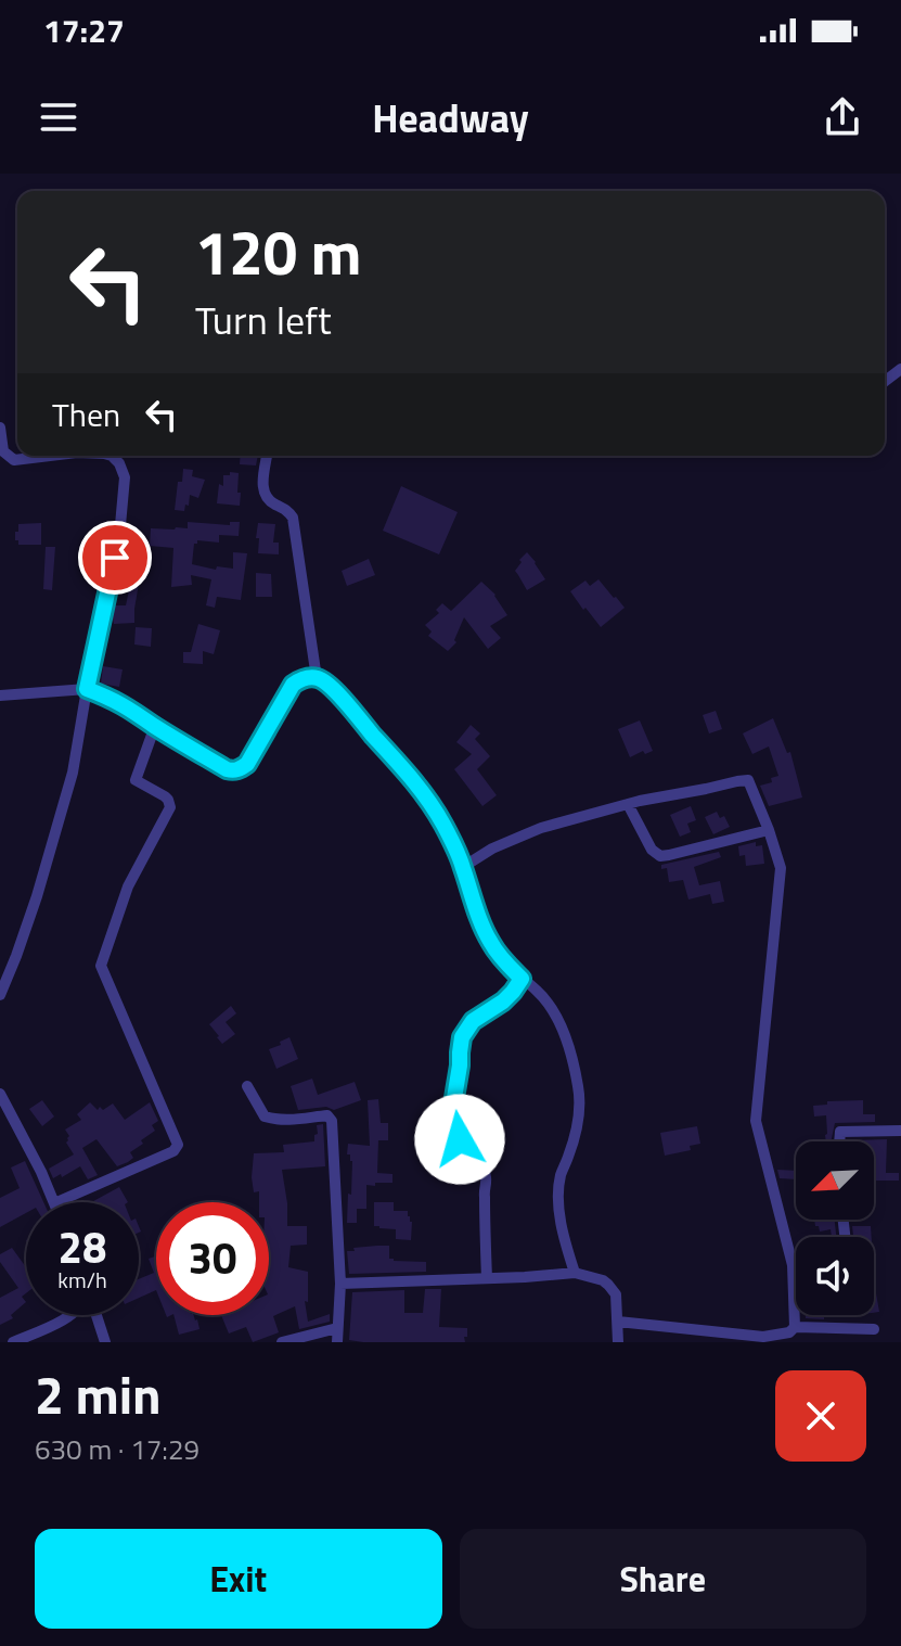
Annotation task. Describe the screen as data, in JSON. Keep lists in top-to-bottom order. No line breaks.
{"north":"bottom left","page":{"status":"17:27","header":"Headway","turn":["120 m","Turn left"],"then":"Then","speed":"28 km/h","limit":"30","heading":["2 min","630 m · 17:29"],"buttons":["Exit","Share"]}}
